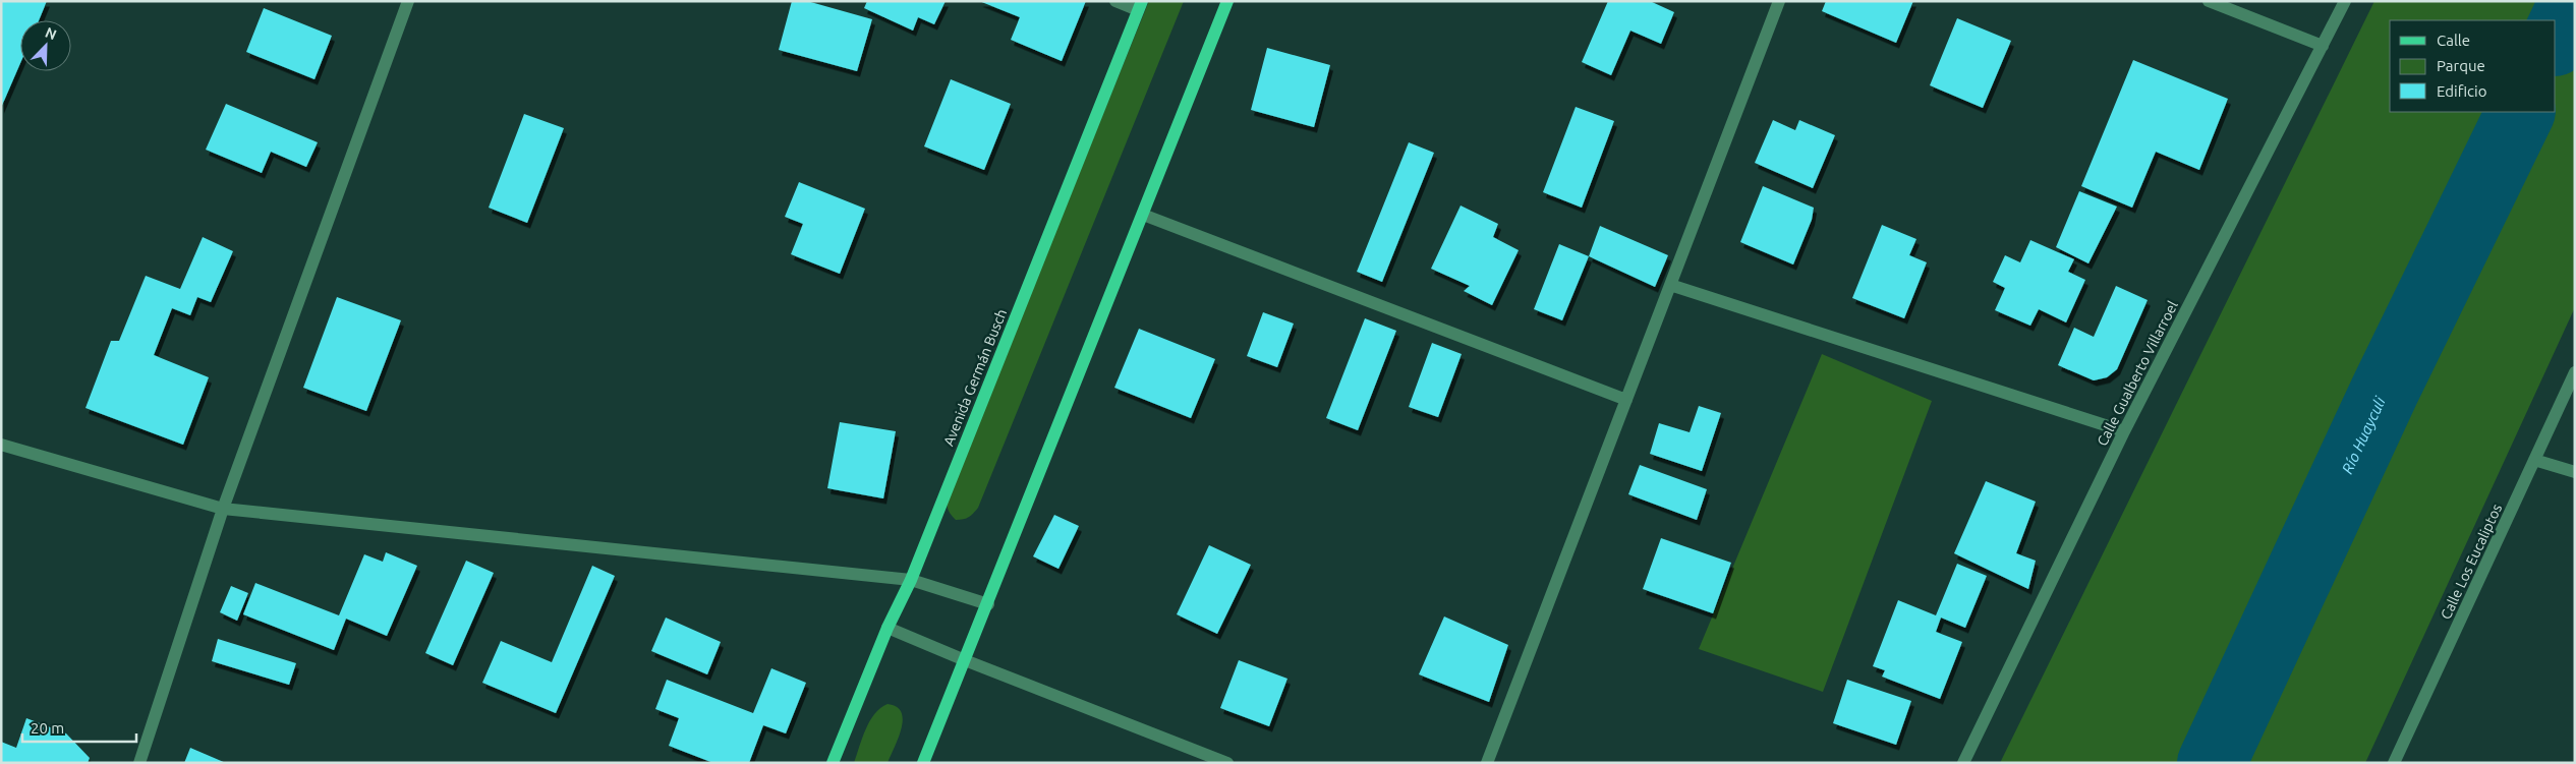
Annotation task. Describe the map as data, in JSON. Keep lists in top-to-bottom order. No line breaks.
{"streets":{"main road":["Avenida Germán Busch"],"street":["Calle Gualberto Villarroel","Calle Los Eucaliptos"]},"water":["Río Huayculi"],"legend":["Calle","Parque","Edificio"],"scale_bar":"20 m","north":"top right"}
